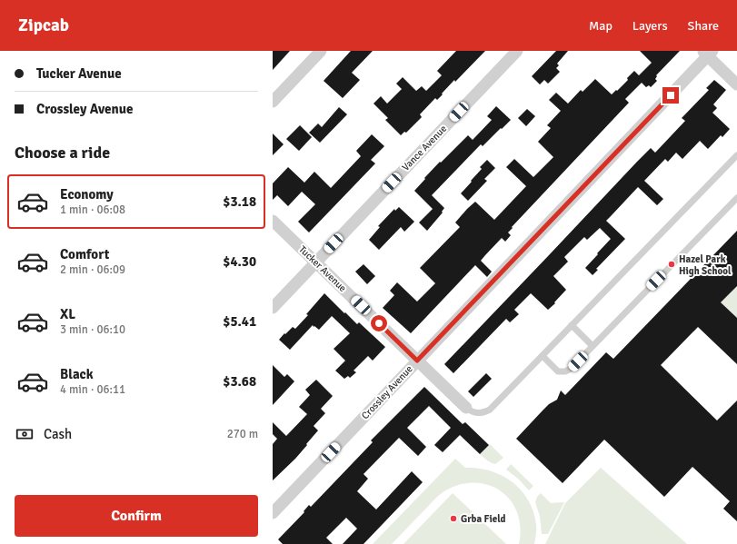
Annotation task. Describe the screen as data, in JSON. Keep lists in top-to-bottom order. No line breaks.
{"streets":{"street":["Vance Avenue","Tucker Avenue","Crossley Avenue"]},"crossings":[["Vance Avenue","Tucker Avenue"],["Tucker Avenue","Crossley Avenue"]],"places":["Hazel Park High School","Grba Field"],"page":{"header":"Zipcab","nav":["Map","Layers","Share"],"banner":["Tucker Avenue","Crossley Avenue"],"heading":"Choose a ride","list":[{"name":"Economy","note":"1 min · 06:08","value":"$3.18"},{"name":"Comfort","note":"2 min · 06:09","value":"$4.30"},{"name":"XL","note":"3 min · 06:10","value":"$5.41"},{"name":"Black","note":"4 min · 06:11","value":"$3.68"}],"pay":["Cash","270 m"],"buttons":"Confirm"}}
